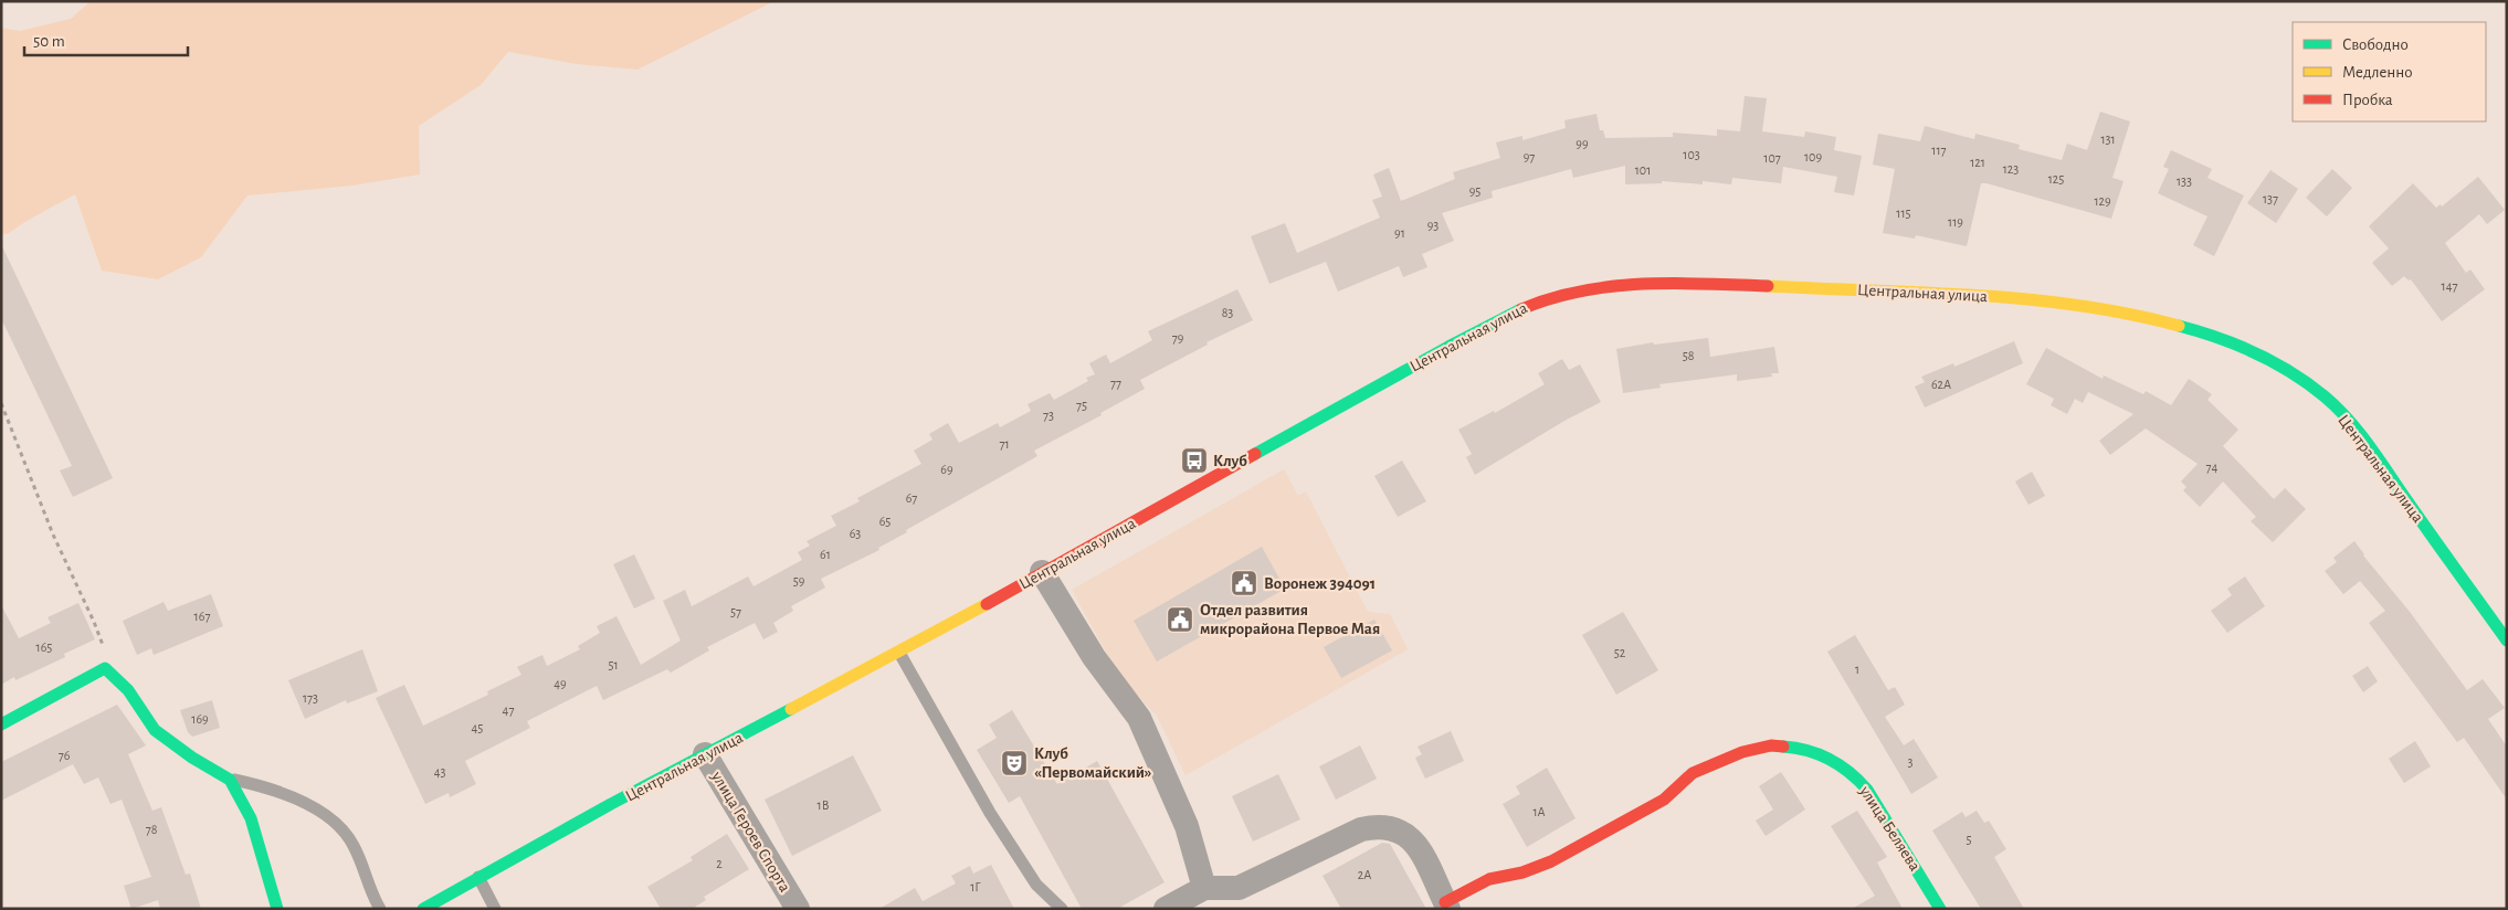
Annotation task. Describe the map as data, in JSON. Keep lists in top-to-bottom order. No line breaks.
{"streets":{"street":["Центральная улица","улица Беляева","улица Героев Спорта"]},"crossings":[["Центральная улица","улица Героев Спорта"]],"places":{"bus stop":["Клуб"],"public building":["Воронеж 394091","Отдел развития микрорайона Первое Мая"],"theatre":["Клуб «Первомайский»"]},"house_numbers":["131","99","117","103","97","109","107","121","123","101","125","133","95","137","129","115","119","93","91","147","83","79","58","77","62А","75","73","71","74","69","67","65","63","61","59","57","167","165","52","51","1","49","173","47","169","45","76","3","43","1В","1А","78","5","2","2А","1Г"],"legend":["Свободно","Медленно","Пробка"],"scale_bar":"50 m"}
